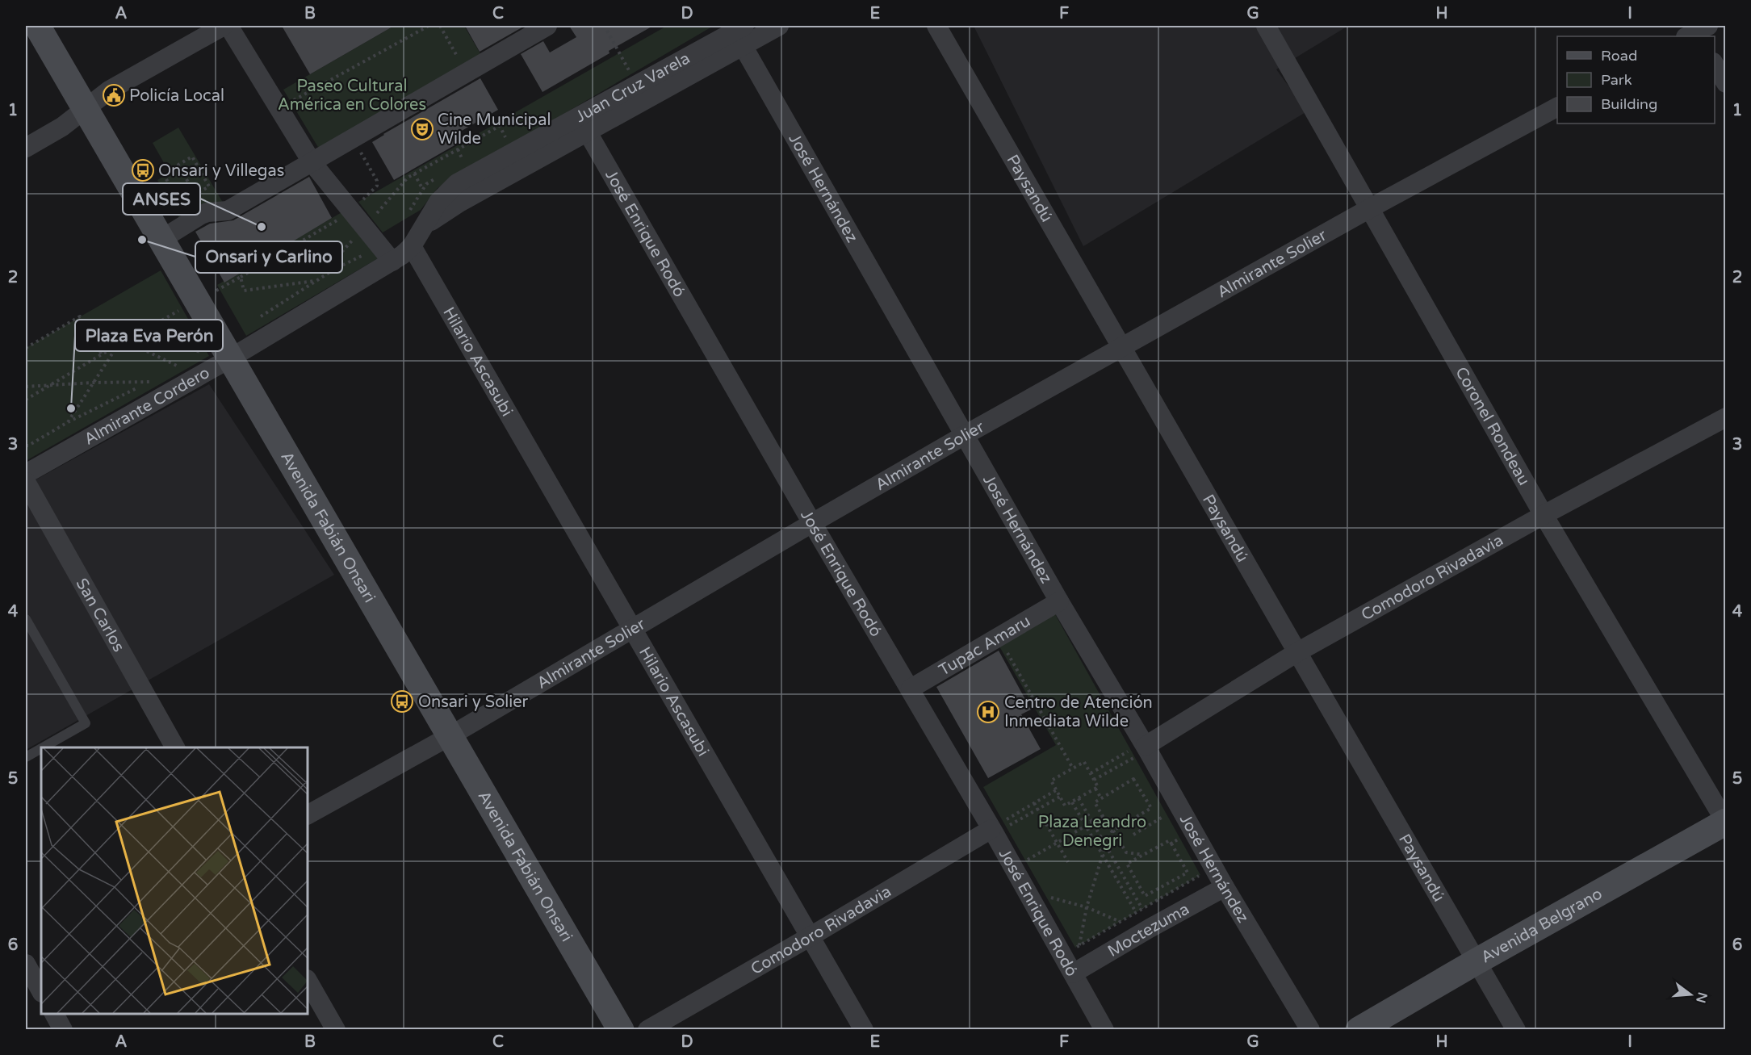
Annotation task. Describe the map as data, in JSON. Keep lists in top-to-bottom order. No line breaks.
{"streets":{"street":["Juan Cruz Varela","José Hernández","Paysandú","José Enrique Rodó","Almirante Solier","Hilario Ascasubi","Almirante Cordero","Coronel Rondeau","Avenida Fabián Onsari","Comodoro Rivadavia","San Carlos","Tupac Amaru","Avenida Belgrano","Moctezuma"]},"crossings":[["Juan Cruz Varela","José Hernández"],["Juan Cruz Varela","José Enrique Rodó"],["Juan Cruz Varela","Hilario Ascasubi"],["Juan Cruz Varela","Almirante Cordero"],["José Hernández","Almirante Solier"],["José Hernández","Comodoro Rivadavia"],["José Hernández","Tupac Amaru"],["José Hernández","Moctezuma"],["Paysandú","Almirante Solier"],["Paysandú","Comodoro Rivadavia"],["Paysandú","Avenida Belgrano"],["José Enrique Rodó","Almirante Solier"],["José Enrique Rodó","Comodoro Rivadavia"],["José Enrique Rodó","Tupac Amaru"],["José Enrique Rodó","Moctezuma"],["Almirante Solier","Hilario Ascasubi"],["Almirante Solier","Coronel Rondeau"],["Almirante Solier","Avenida Fabián Onsari"],["Hilario Ascasubi","Comodoro Rivadavia"],["Almirante Cordero","Avenida Fabián Onsari"],["Coronel Rondeau","Comodoro Rivadavia"],["Coronel Rondeau","Avenida Belgrano"]],"parks":["Paseo Cultural América en Colores","Plaza Leandro Denegri"],"places":{"public building":["Policía Local"],"theatre":["Cine Municipal Wilde"],"bus stop":["Onsari y Villegas","Onsari y Solier"],"other":["ANSES","Onsari y Carlino","Plaza Eva Perón"],"hospital":["Centro de Atención Inmediata Wilde"]},"legend":["Road","Park","Building"],"north":"right","grid":{"columns":["A","B","C","D","E","F","G","H","I"],"rows":["1","2","3","4","5","6"]}}
